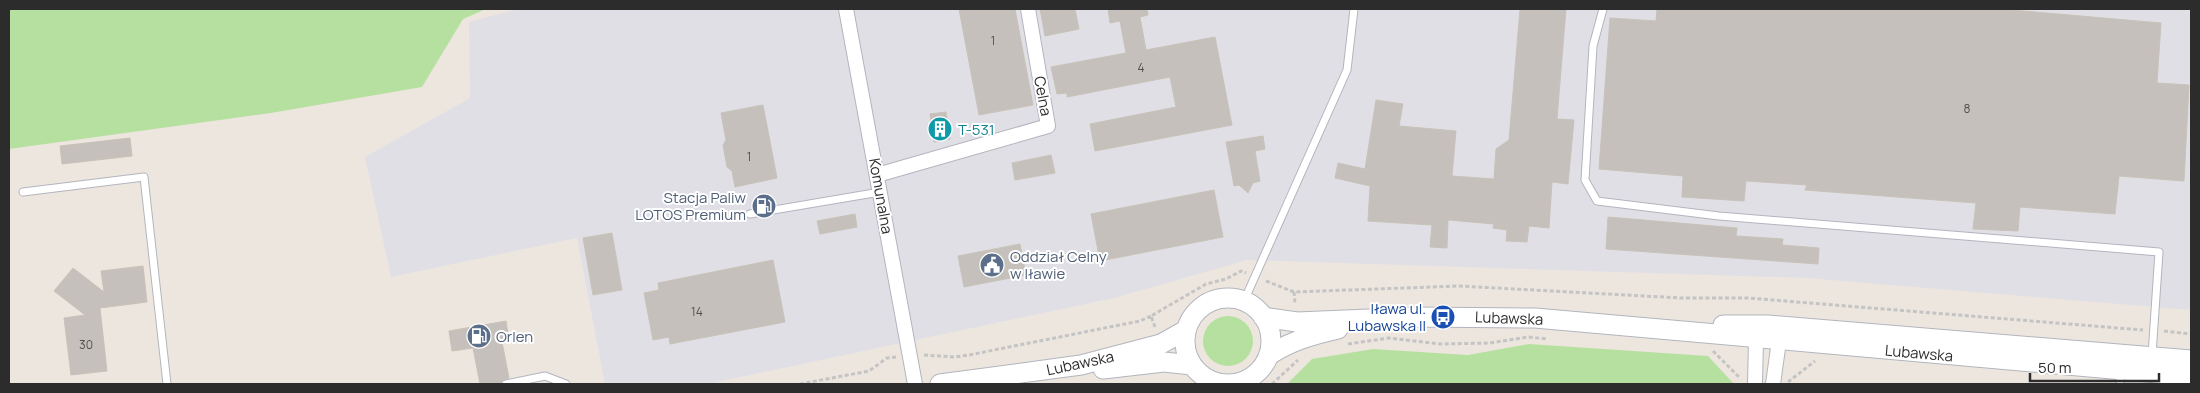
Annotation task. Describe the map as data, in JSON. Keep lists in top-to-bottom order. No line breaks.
{"streets":{"main road":["Lubawska"],"street":["Celna","Komunalna"]},"crossings":[["Celna","Komunalna"]],"places":{"building":["T-531"],"fuel station":["Stacja Paliw LOTOS Premium","Orlen"],"public building":["Oddział Celny w Iławie"],"bus stop":["Iława ul. Lubawska II"]},"house_numbers":["1","4","8","1","14","30"],"scale_bar":"50 m"}
